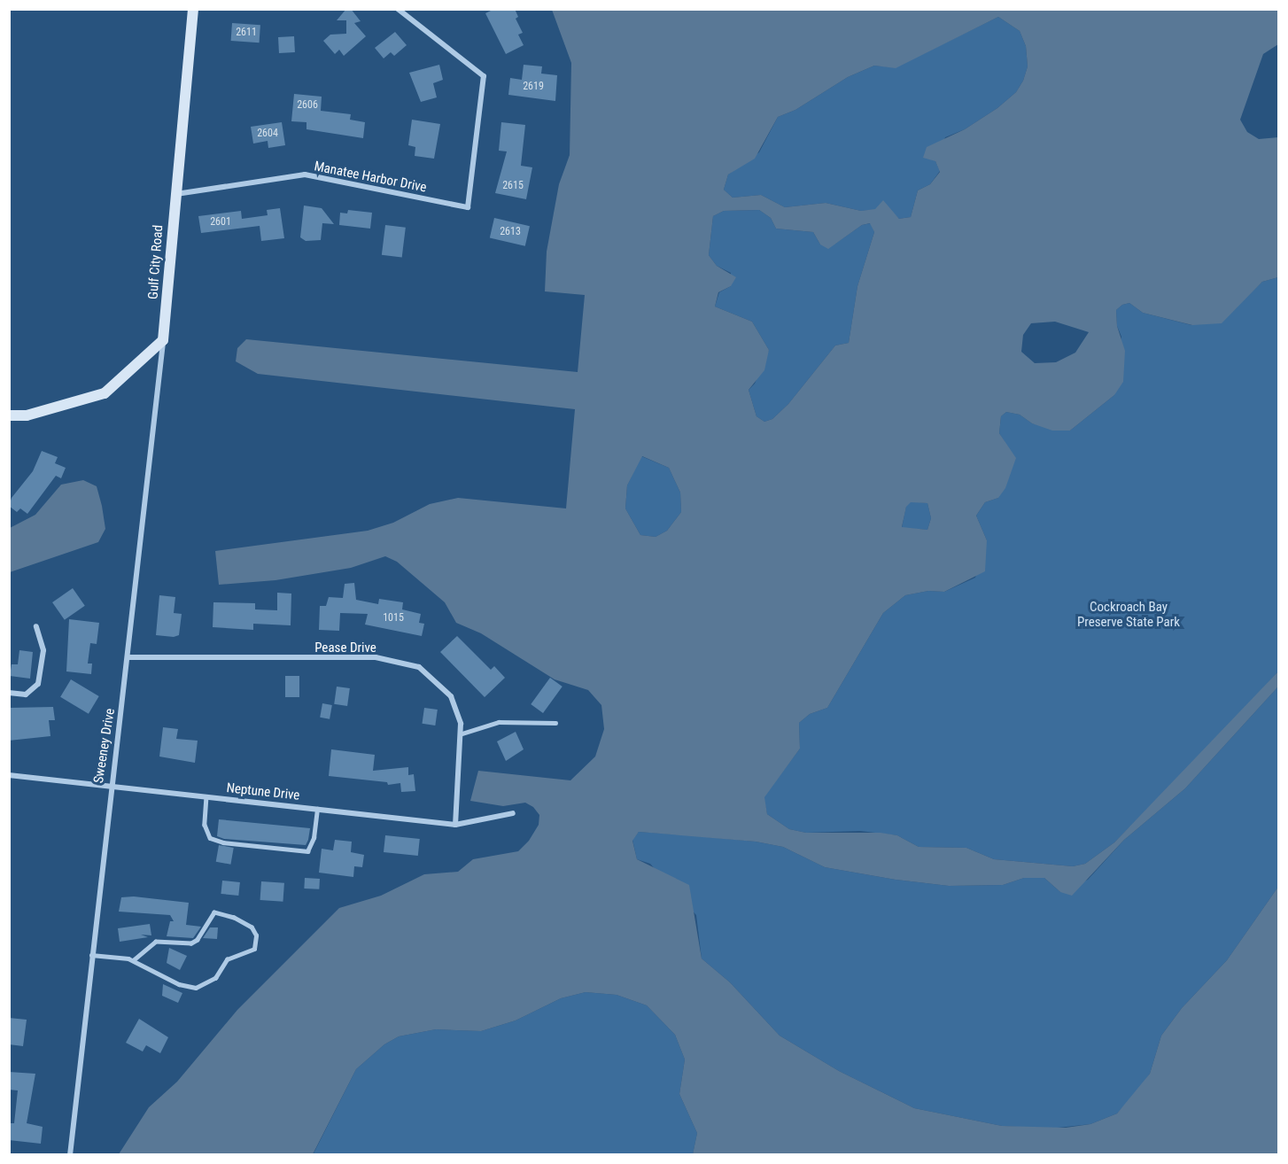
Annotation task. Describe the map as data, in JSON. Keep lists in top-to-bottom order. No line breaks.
{"streets":{"street":["Manatee Harbor Drive","Gulf City Road","Pease Drive","Sweeney Drive","Neptune Drive"]},"crossings":[["Manatee Harbor Drive","Gulf City Road"],["Gulf City Road","Sweeney Drive"],["Pease Drive","Sweeney Drive"],["Pease Drive","Neptune Drive"],["Sweeney Drive","Neptune Drive"]],"parks":["Cockroach Bay Preserve State Park"],"house_numbers":["2611","2619","2606","2604","2615","2601","2613","1015"]}
